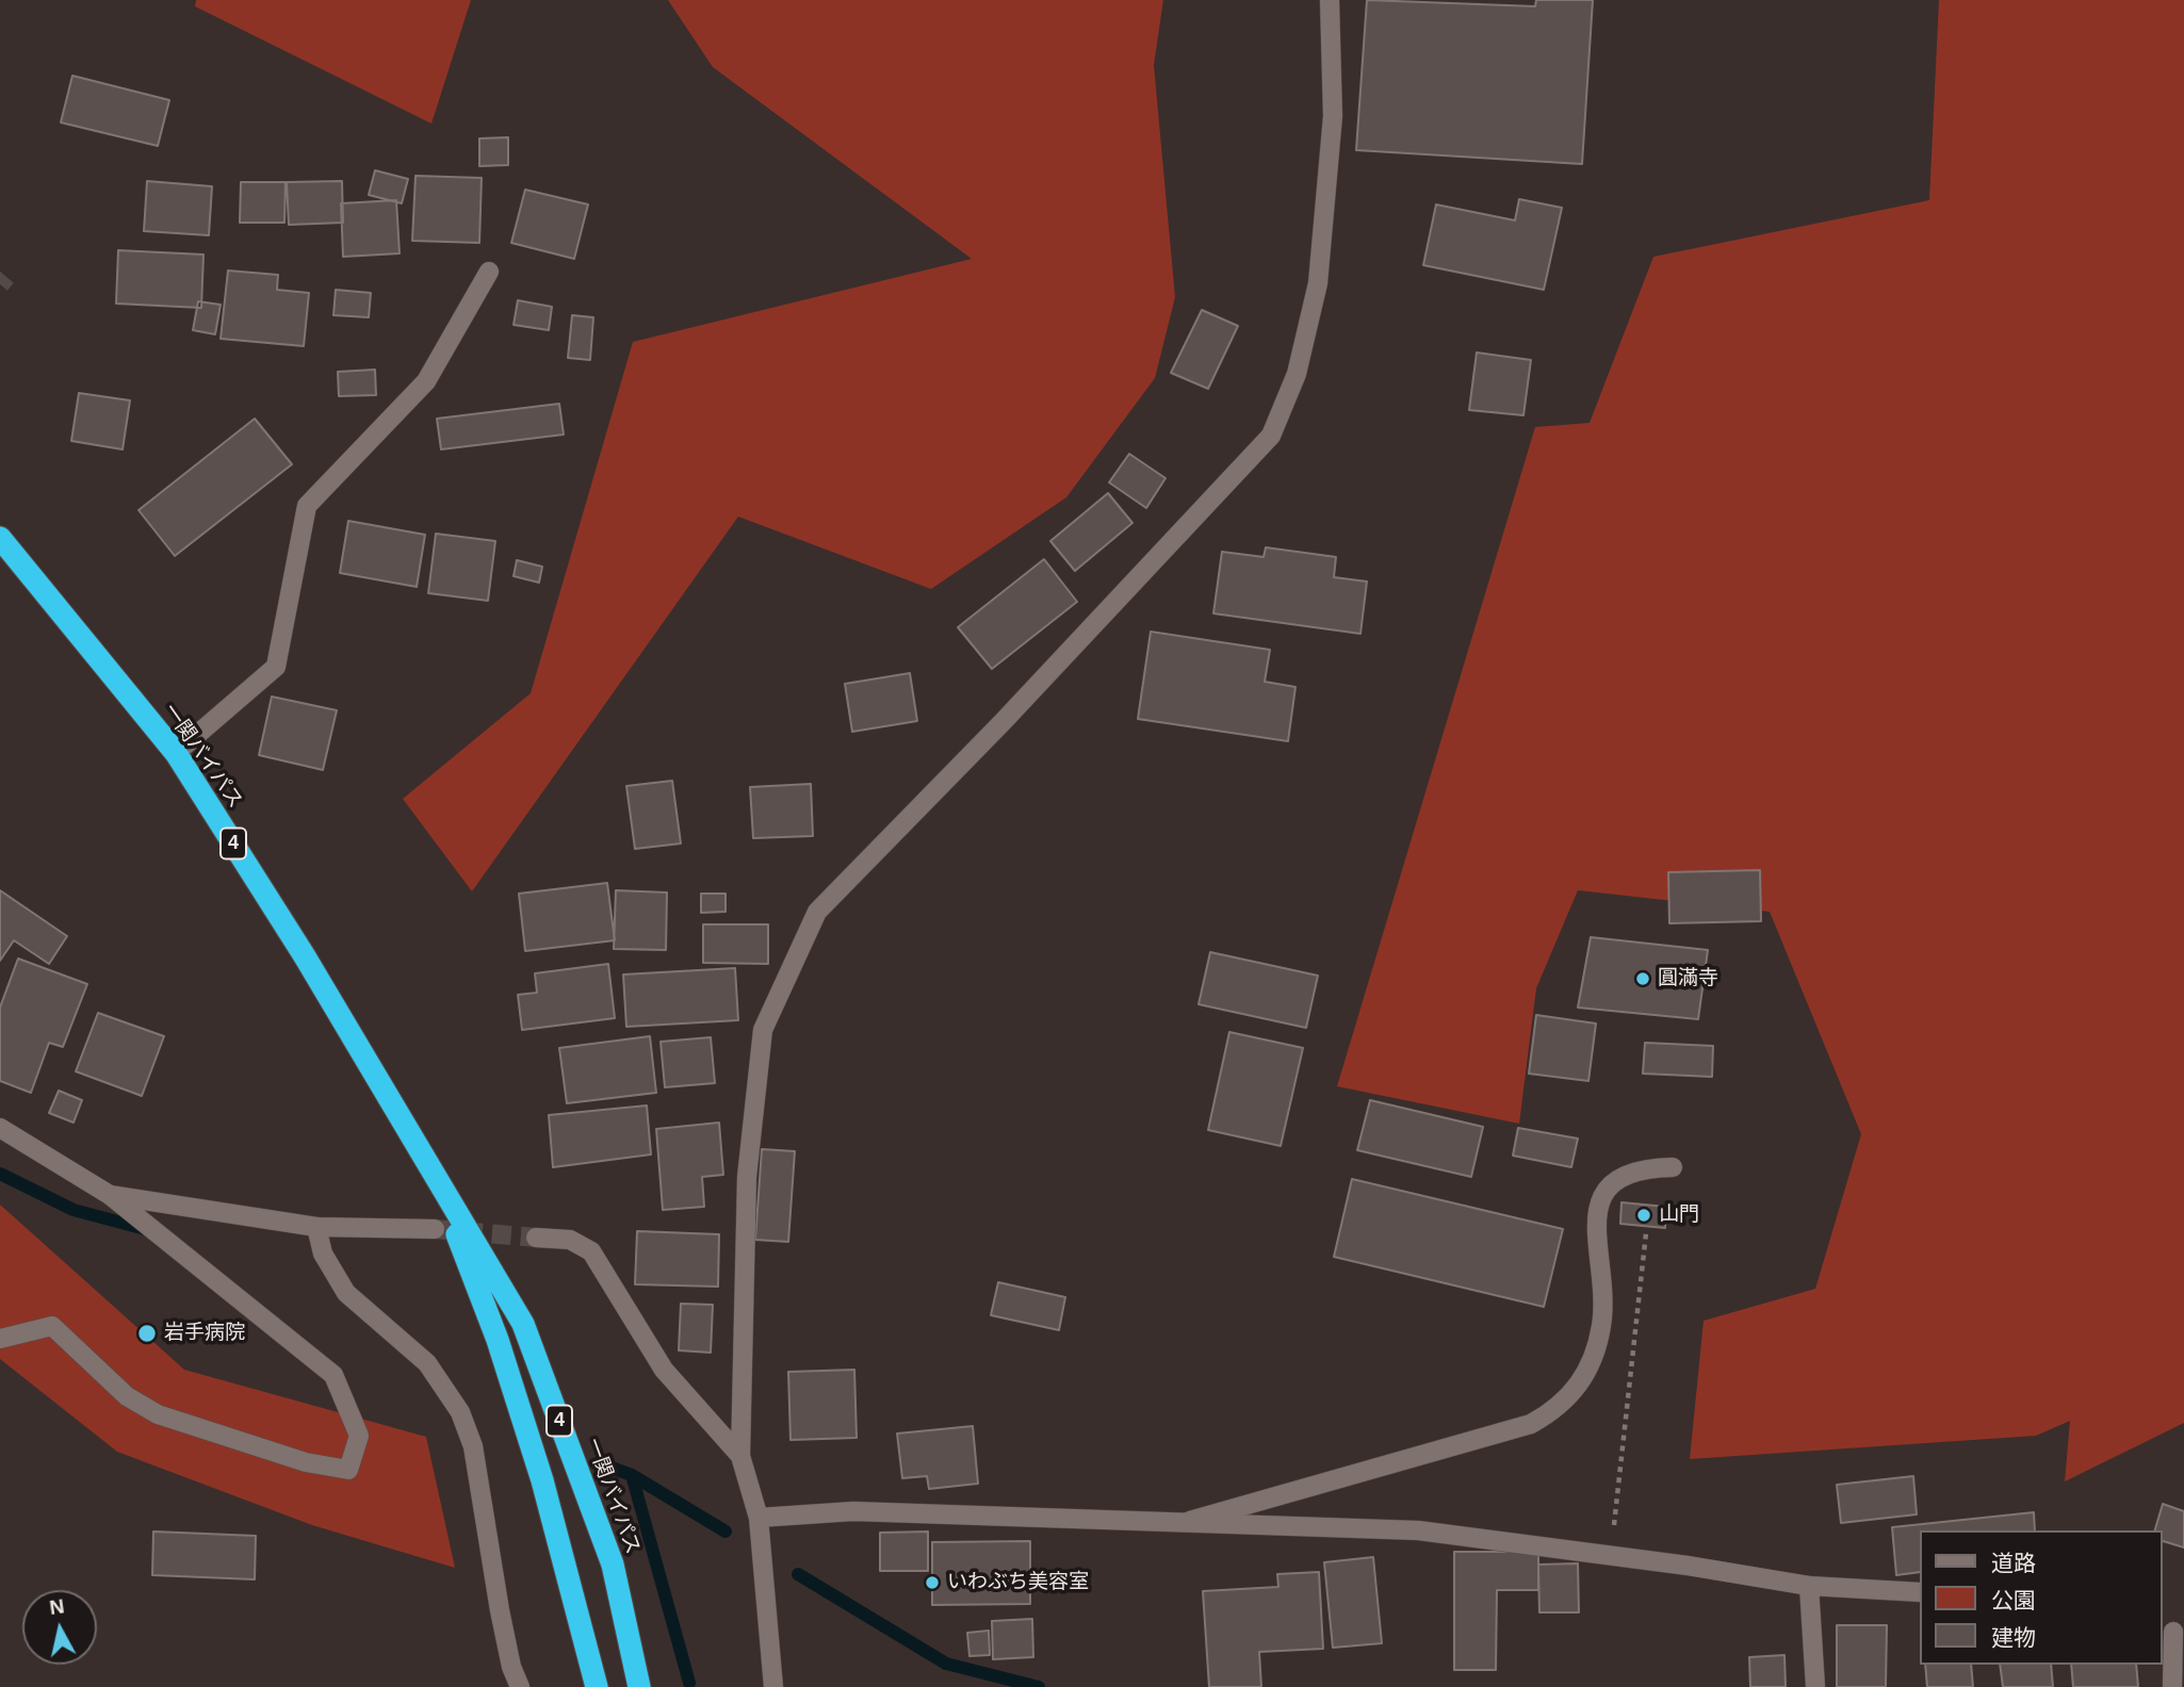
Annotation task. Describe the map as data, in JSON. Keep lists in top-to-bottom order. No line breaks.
{"streets":{"highway":["一関バイパス","4"]},"places":["圓滿寺","山門","岩手病院","いわぶち美容室"],"legend":["道路","公園","建物"],"north":"top"}
